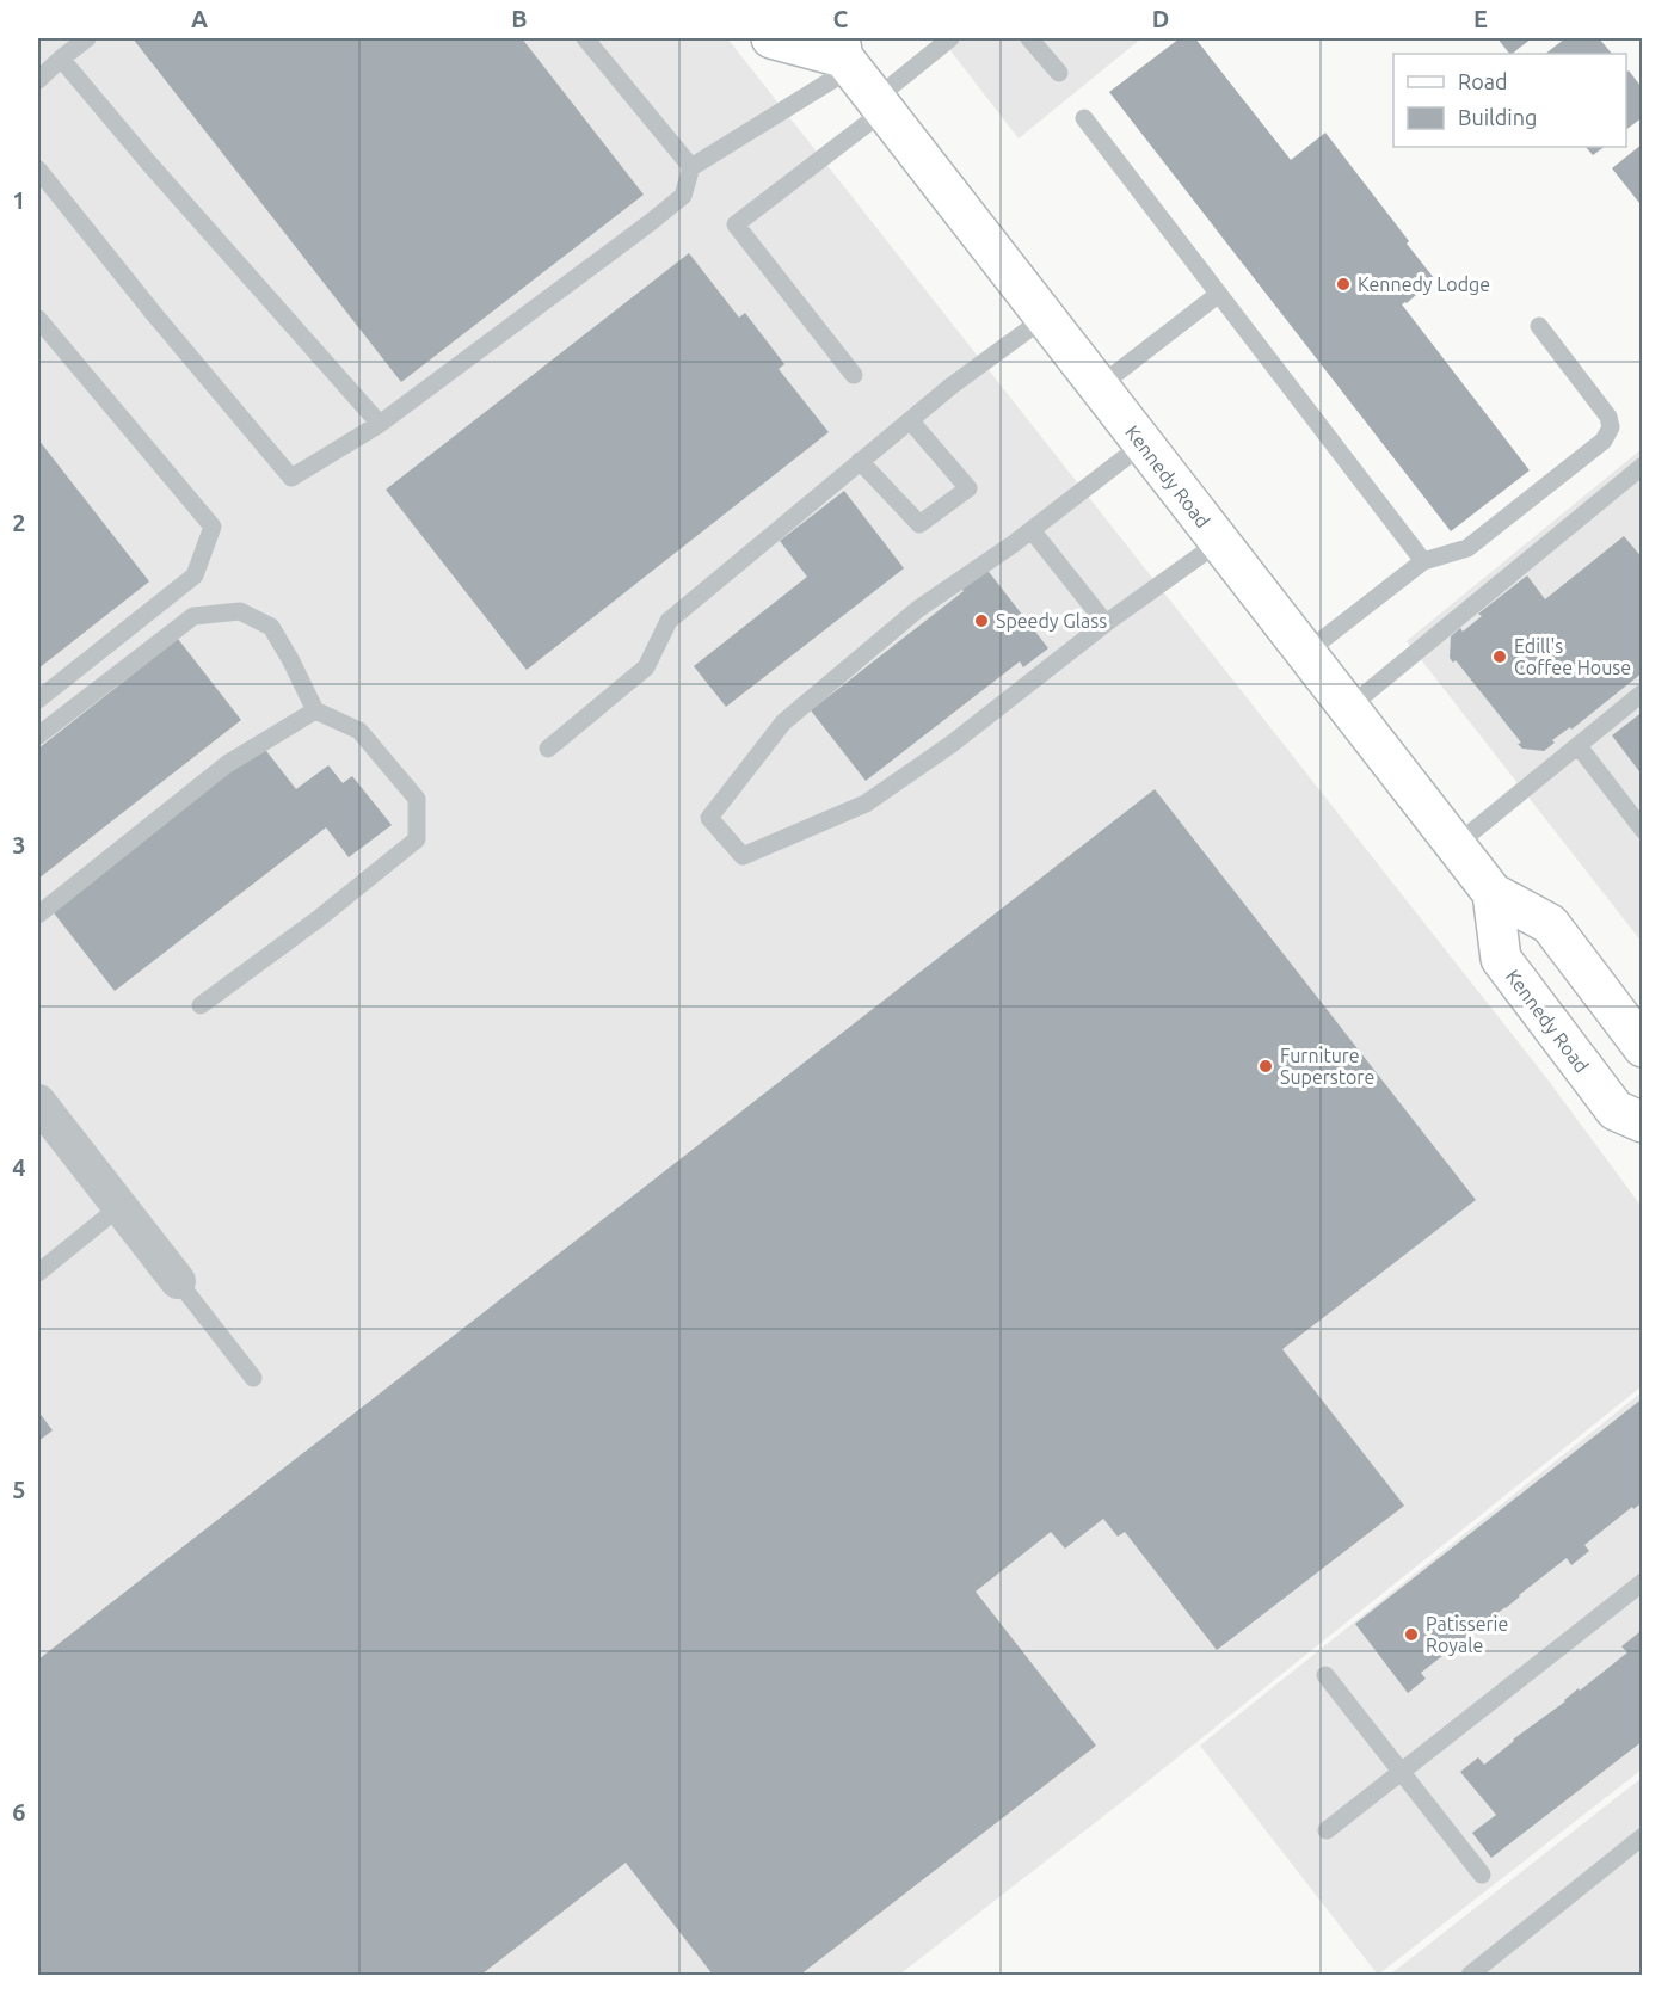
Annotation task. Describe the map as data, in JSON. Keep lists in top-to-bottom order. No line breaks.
{"streets":{"main road":["Kennedy Road"]},"places":["Kennedy Lodge","Speedy Glass","Edill's Coffee House","Furniture Superstore","Patisserie Royale"],"legend":["Road","Building"],"grid":{"columns":["A","B","C","D","E"],"rows":["1","2","3","4","5","6"]}}
